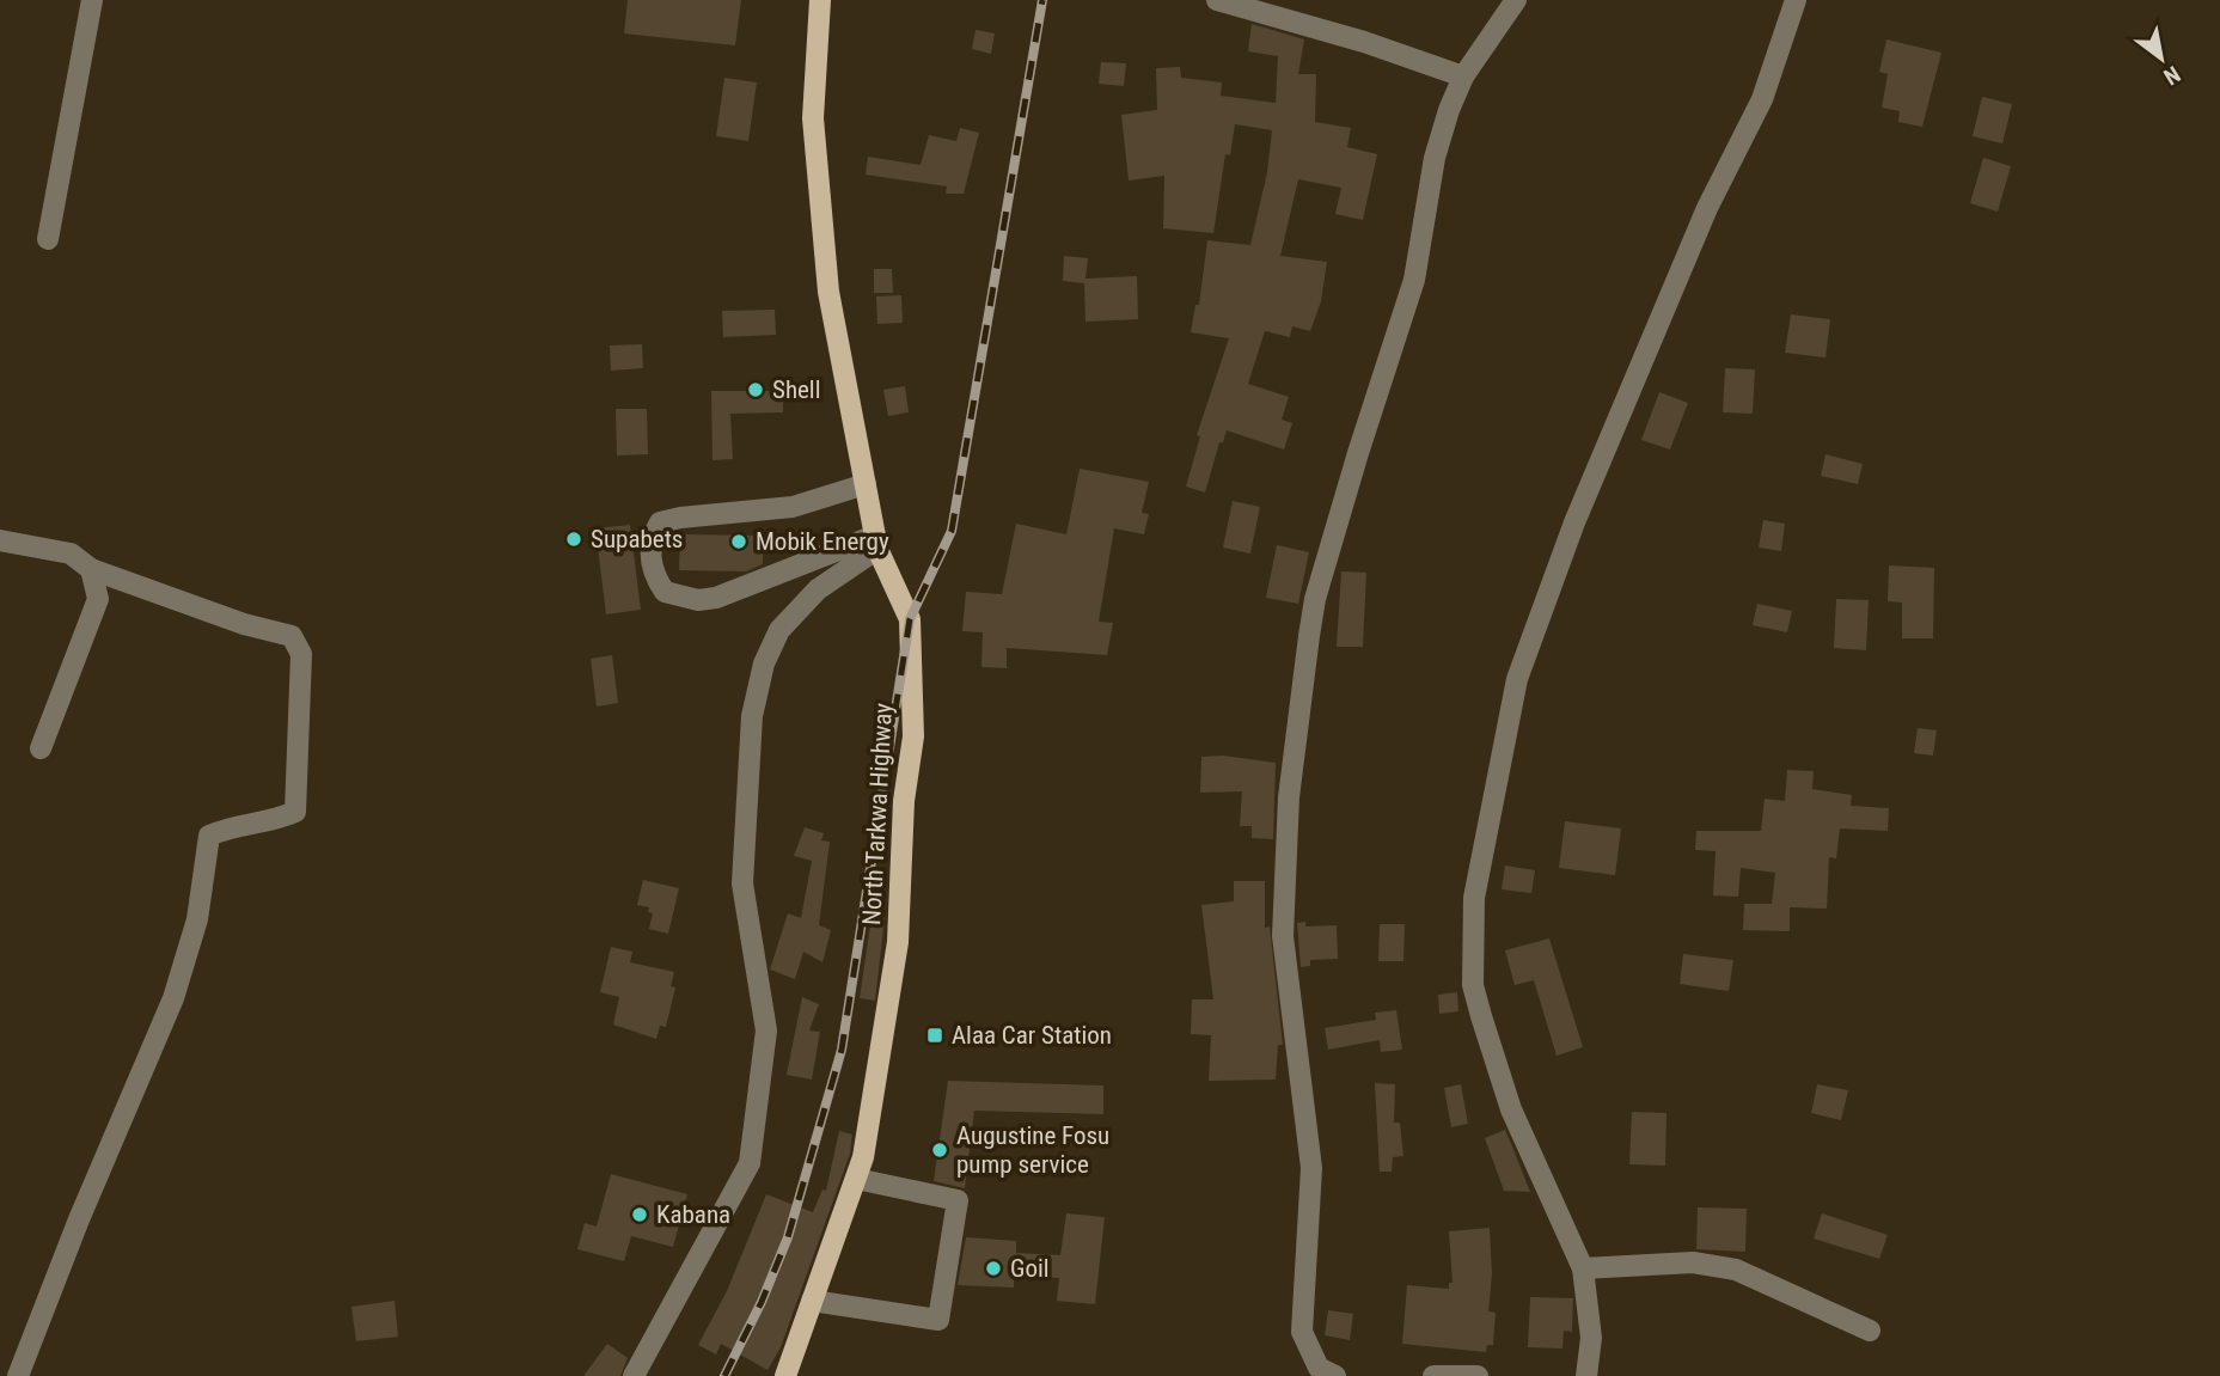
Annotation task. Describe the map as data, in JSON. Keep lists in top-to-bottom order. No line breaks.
{"streets":{"main road":["North Tarkwa Highway"]},"places":{"other":["Shell","Supabets","Mobik Energy","Augustine Fosu pump service","Kabana","Goil"],"transit":["Alaa Car Station"]},"north":"bottom right"}
